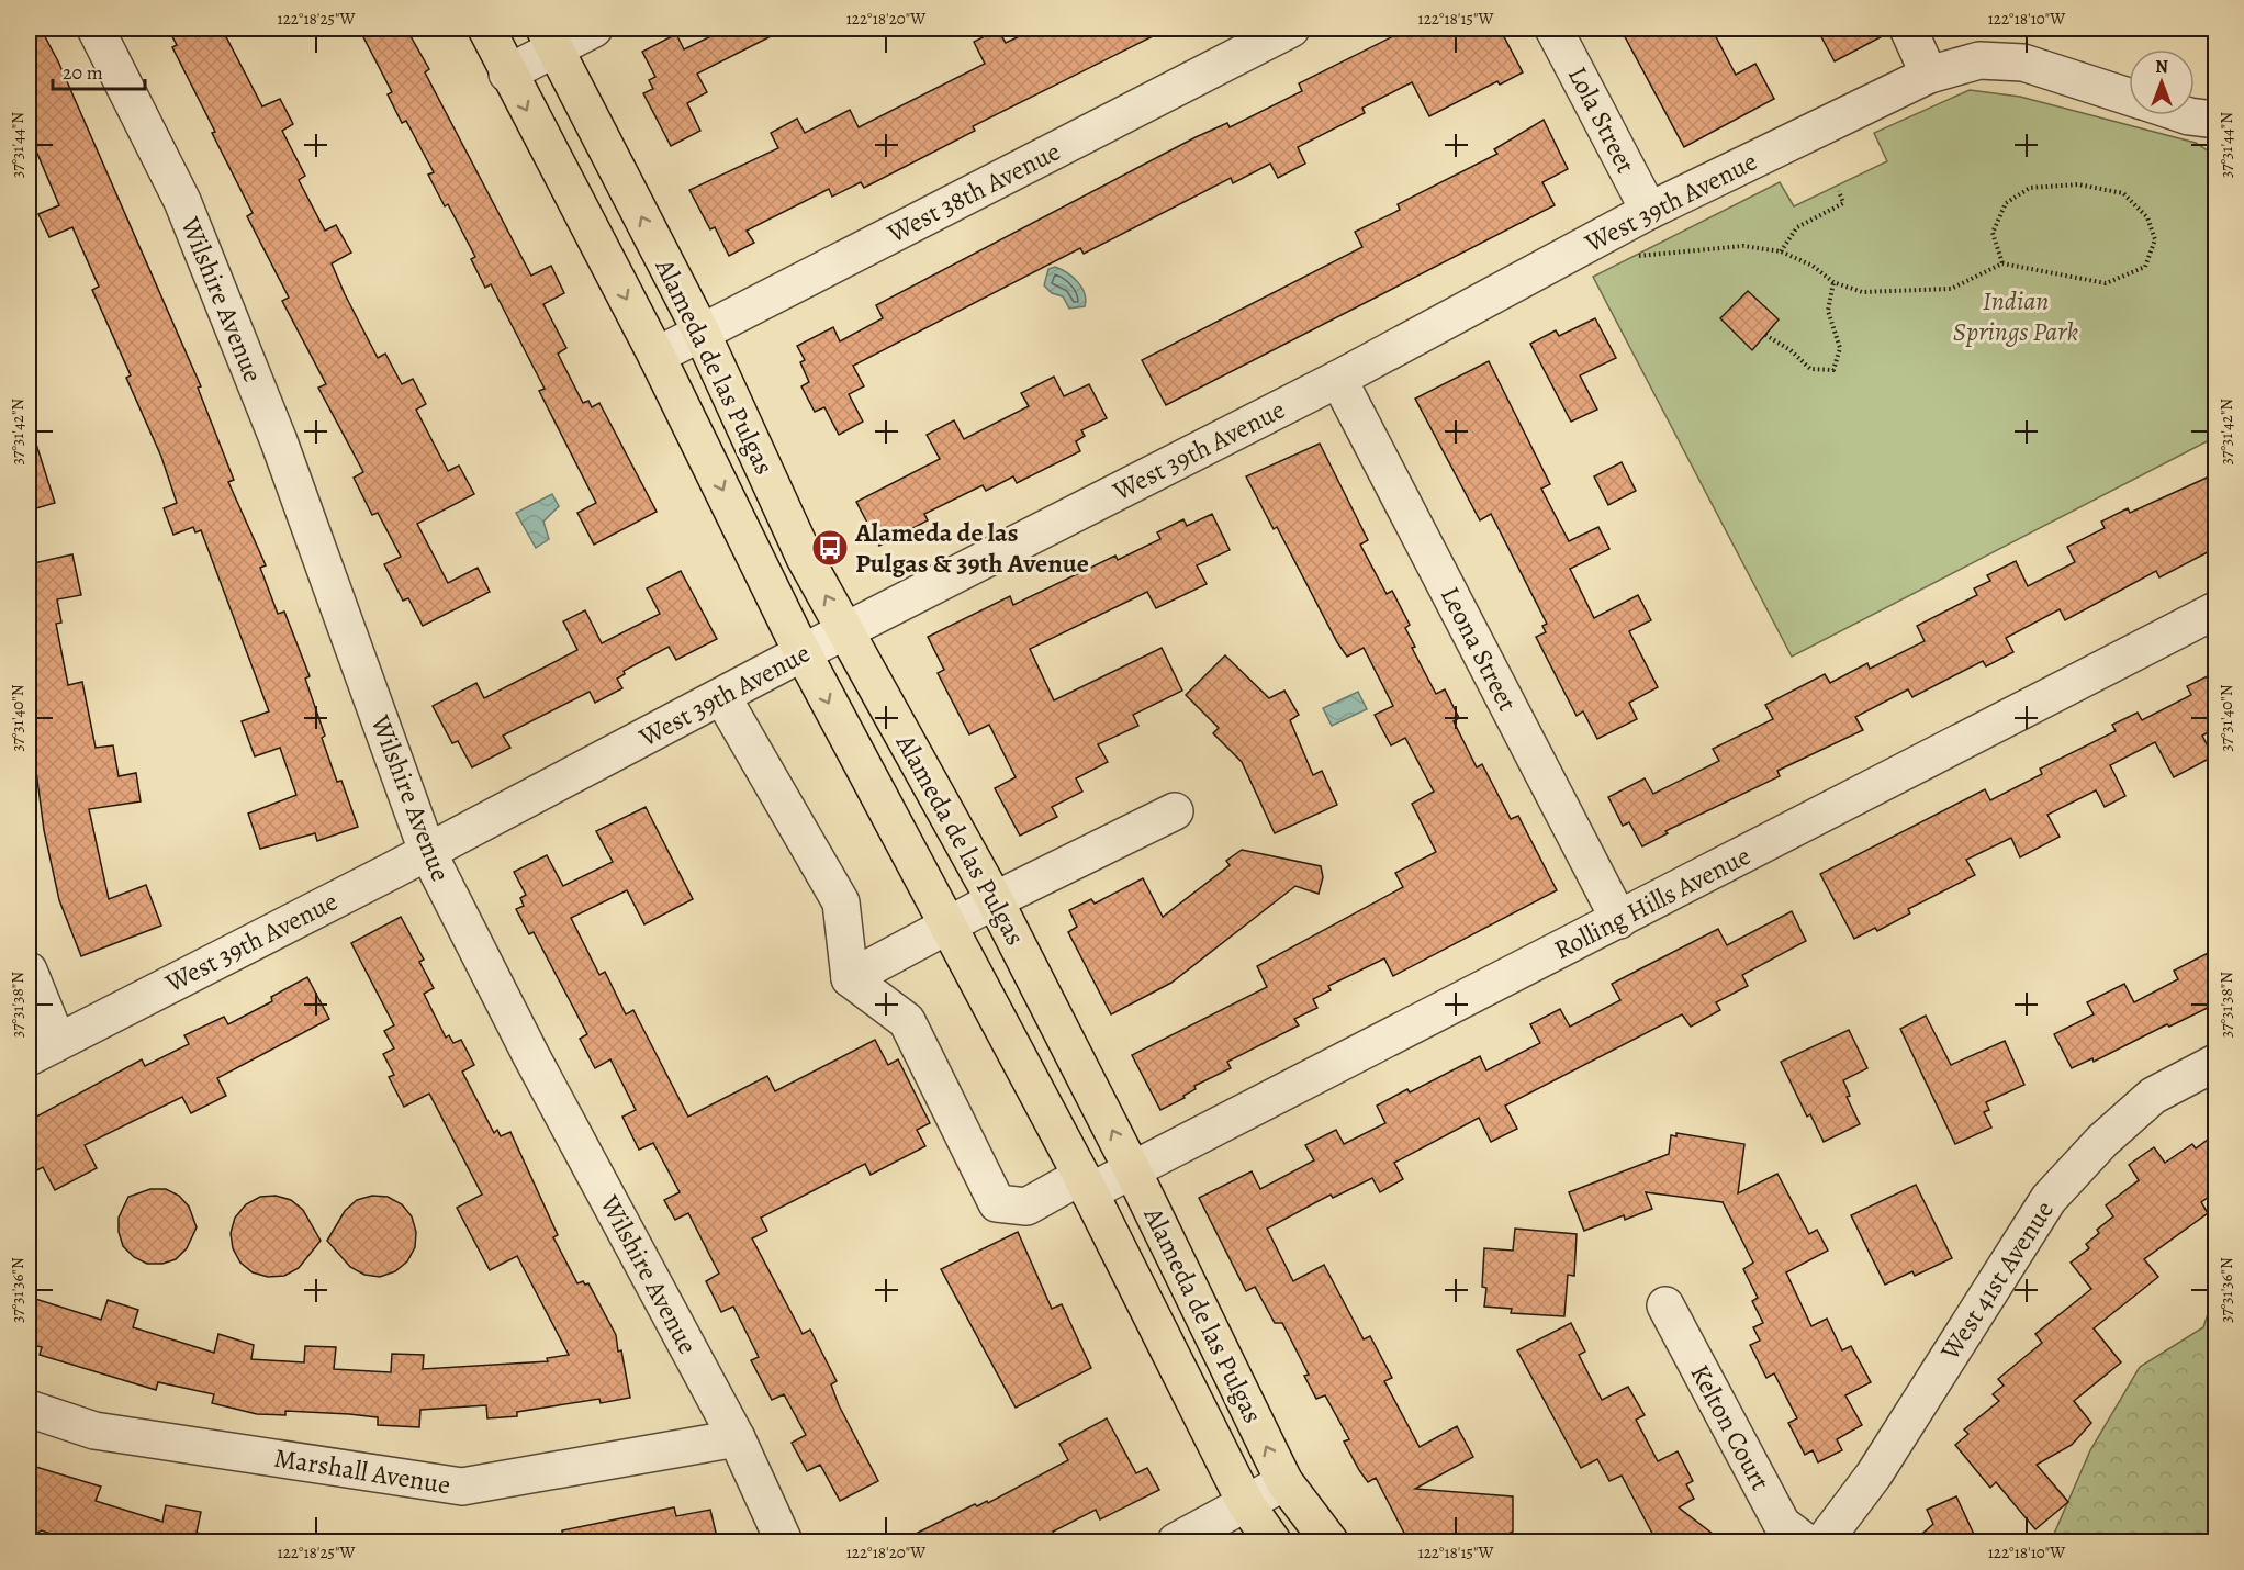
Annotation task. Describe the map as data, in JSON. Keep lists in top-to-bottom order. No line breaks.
{"streets":{"main road":["Alameda de las Pulgas"],"street":["Lola Street","West 38th Avenue","West 39th Avenue","Wilshire Avenue","Leona Street","Rolling Hills Avenue","West 41st Avenue","Kelton Court","Marshall Avenue"]},"crossings":[["Lola Street","West 39th Avenue"],["West 38th Avenue","Alameda de las Pulgas"],["West 39th Avenue","Wilshire Avenue"],["West 39th Avenue","Alameda de las Pulgas"],["West 39th Avenue","Leona Street"],["Wilshire Avenue","Marshall Avenue"],["Alameda de las Pulgas","Rolling Hills Avenue"],["Leona Street","Rolling Hills Avenue"]],"parks":["Indian Springs Park"],"places":{"bus stop":["Alameda de las Pulgas & 39th Avenue"]},"scale_bar":"20 m","north":"top","coordinates":["122°18'25\"W","122°18'20\"W","122°18'15\"W","122°18'10\"W","37°31'44\"N","37°31'42\"N","37°31'40\"N","37°31'38\"N","37°31'36\"N"]}
